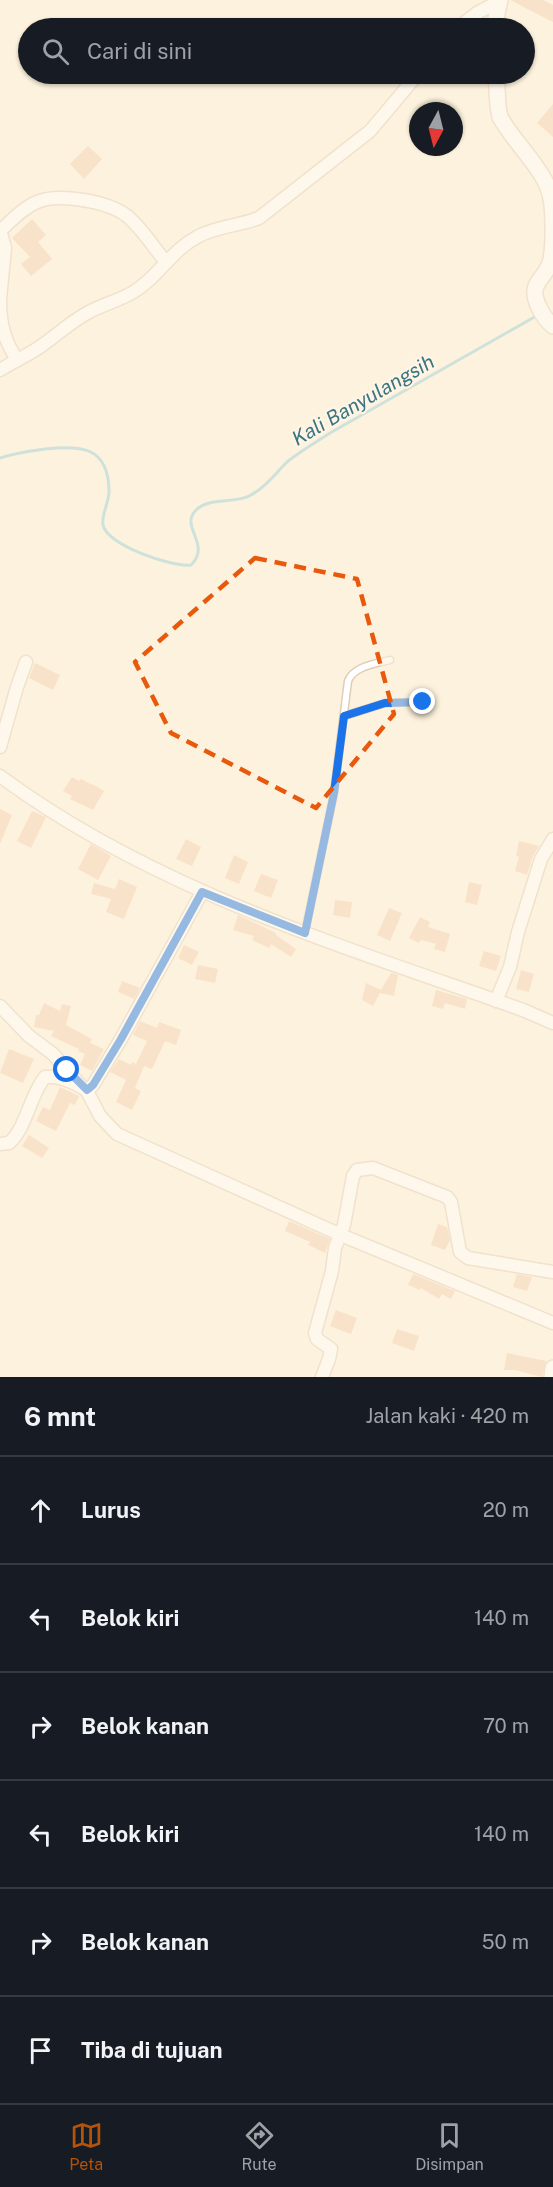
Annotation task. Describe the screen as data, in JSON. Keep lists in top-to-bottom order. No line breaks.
{"water":["Kali Banyulangsih"],"north":"bottom","page":{"search":"Cari di sini","heading":["6 mnt","Jalan kaki · 420 m"],"list":[["Lurus","20 m"],["Belok kiri","140 m"],["Belok kanan","70 m"],["Belok kiri","140 m"],["Belok kanan","50 m"],"Tiba di tujuan"],"nav":["Peta","Rute","Disimpan"]}}
